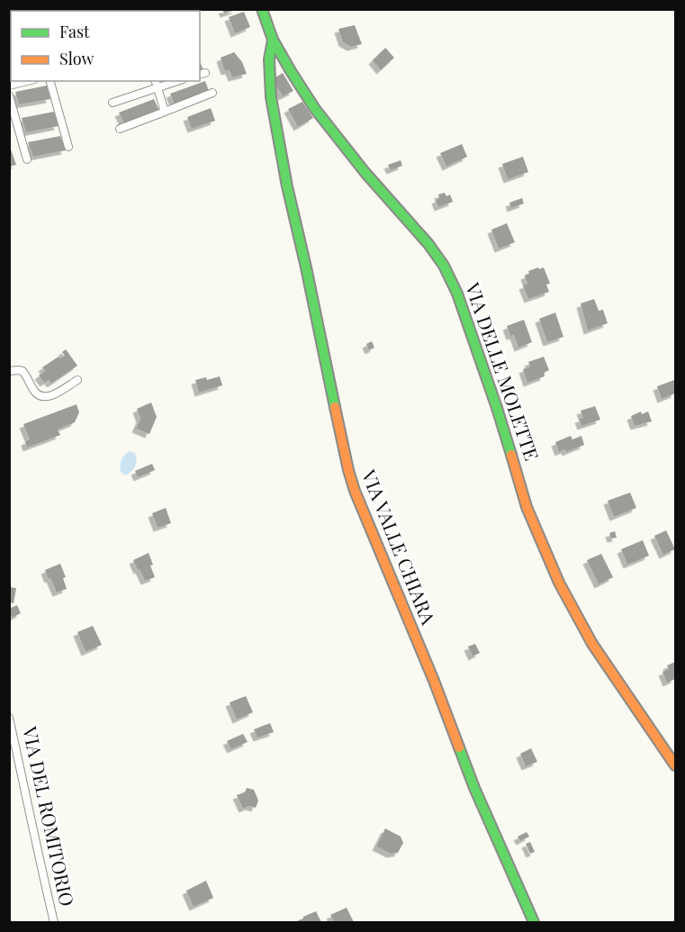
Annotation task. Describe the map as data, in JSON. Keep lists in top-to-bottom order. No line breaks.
{"streets":{"street":["VIA DELLE MOLETTE","VIA VALLE CHIARA","VIA DEL ROMITORIO"]},"crossings":[["VIA DELLE MOLETTE","VIA VALLE CHIARA"]],"legend":["Fast","Slow"]}
